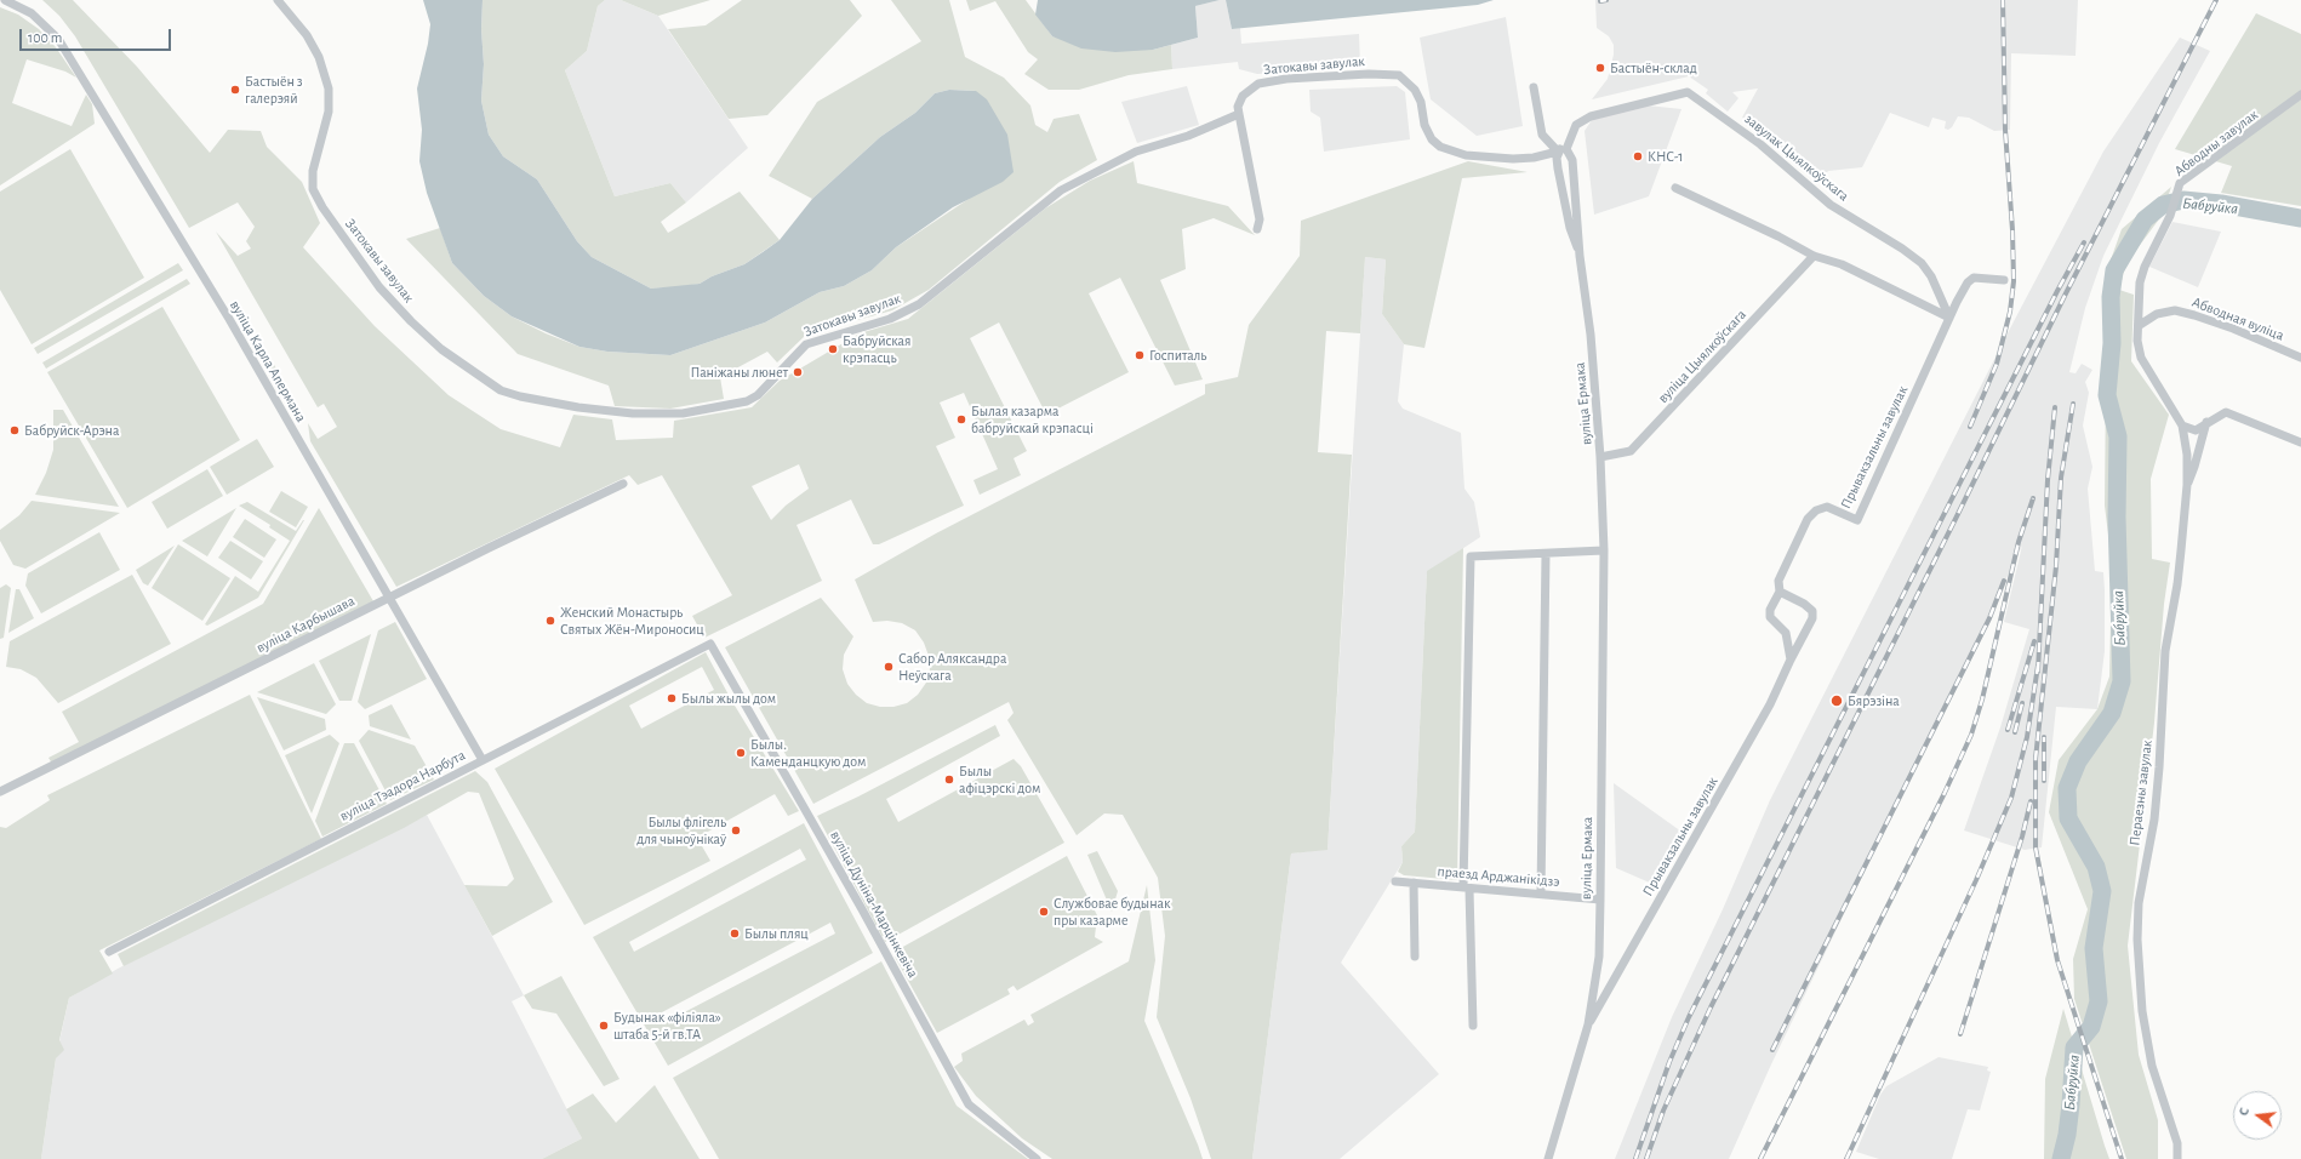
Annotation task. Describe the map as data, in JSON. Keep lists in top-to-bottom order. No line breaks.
{"streets":{"street":["Затокавы завулак","Абводны завулак","завулак Цыялкоўскага","Абводная вуліца","вуліца Цыялкоўскага","вуліца Карла Апермана","вуліца Ермака","Прывакзальны завулак","вуліца Карбышава","вуліца Тэадора Нарбута","Пераезны завулак","праезд Арджанікідзэ","вуліца Дуніна-Марцінкевіча"]},"crossings":[["Затокавы завулак","завулак Цыялкоўскага"],["Затокавы завулак","вуліца Ермака"],["Абводны завулак","Абводная вуліца"],["Абводны завулак","Пераезны завулак"],["завулак Цыялкоўскага","вуліца Ермака"],["завулак Цыялкоўскага","Прывакзальны завулак"],["вуліца Цыялкоўскага","вуліца Ермака"],["вуліца Карла Апермана","вуліца Карбышава"],["вуліца Карла Апермана","вуліца Тэадора Нарбута"],["вуліца Ермака","Прывакзальны завулак"],["вуліца Ермака","праезд Арджанікідзэ"],["вуліца Тэадора Нарбута","вуліца Дуніна-Марцінкевіча"]],"water":["Бабруйка"],"places":["Бастыён-склад","Бастыён з галерэяй","КНС-1","Бабруйская крэпасць","Госпиталь","Паніжаны люнет","Былая казарма бабруйскай крэпасці","Бабруйск-Арэна","Женский Монастырь Святых Жён-Мироносиц","Сабор Аляксандра Неўскага","Былы жылы дом","Бярэзіна","Былы. Каменданцкую дом","Былы афіцэрскі дом","Былы флігель для чыноўнікаў","Службовае будынак пры казарме","Былы пляц","Будынак «філіяла» штаба 5-й гв.ТА"],"scale_bar":"100 m","north":"left"}
